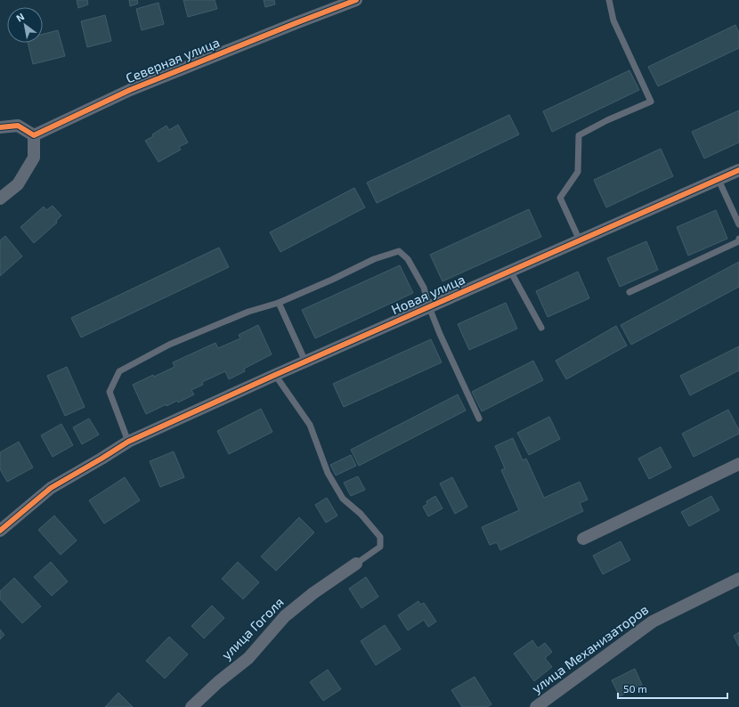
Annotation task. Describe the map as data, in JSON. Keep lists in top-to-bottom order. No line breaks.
{"streets":{"street":["Северная улица","Новая улица","улица Гоголя","улица Механизаторов"]},"scale_bar":"50 m","north":"top left"}
